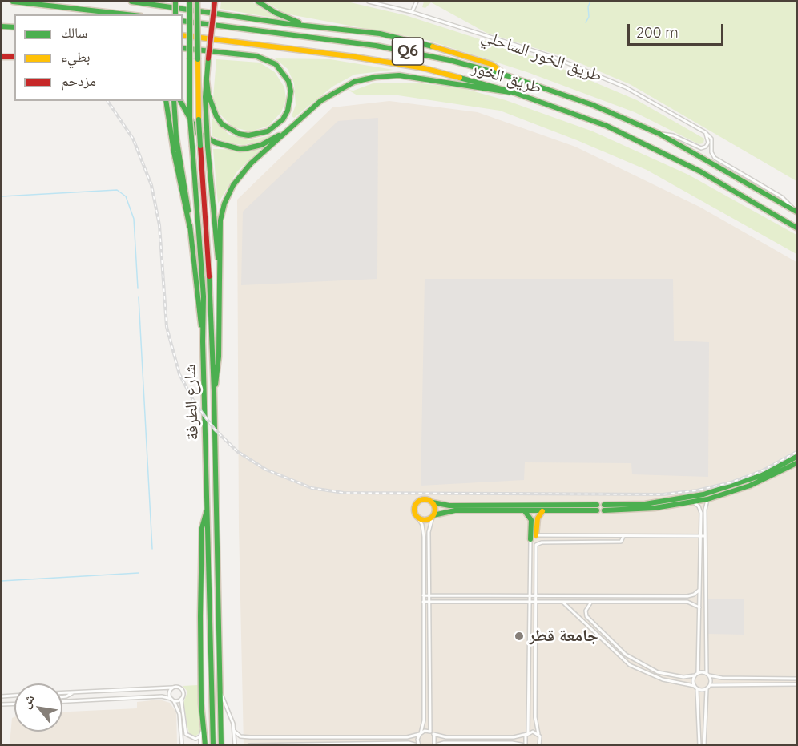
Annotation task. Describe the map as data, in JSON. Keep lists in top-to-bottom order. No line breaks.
{"streets":{"main road":["Q6","طريق الخور","شارع الطرفة"],"street":["طريق الخور الساحلي"]},"places":["جامعة قطر"],"legend":["سالك","بطيء","مزدحم"],"scale_bar":"200 m","north":"top left"}
